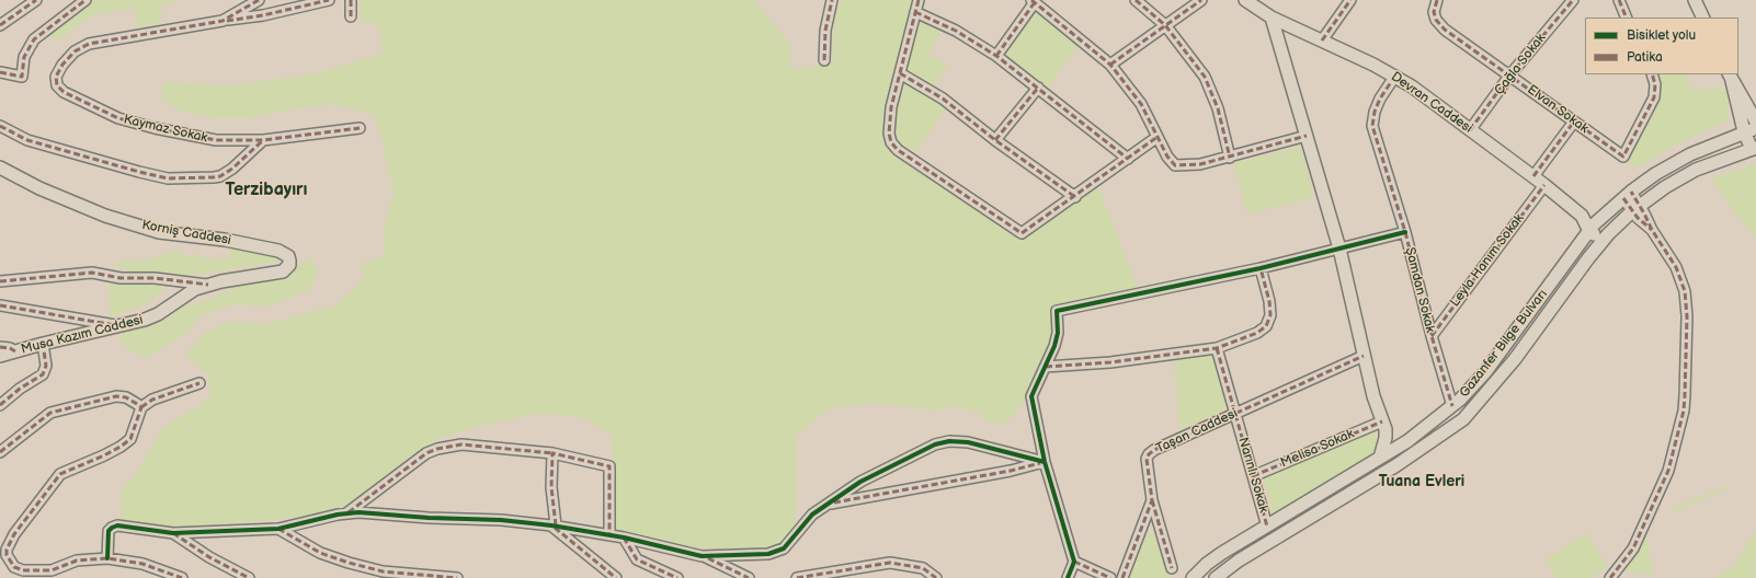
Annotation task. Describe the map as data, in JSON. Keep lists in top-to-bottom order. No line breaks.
{"streets":{"main road":["Devran Caddesi","Korniş Caddesi","Musa Kazım Caddesi","Gazanfer Bilge Bulvarı"],"street":["Çağla Sokak","Elvan Sokak","Kaymaz Sokak","Leyla Hanım Sokak","Şamdan Sokak","Taşan Caddesi","Melisa Sokak","Narınlı Sokak"]},"crossings":[["Çağla Sokak","Devran Caddesi"],["Çağla Sokak","Elvan Sokak"],["Devran Caddesi","Leyla Hanım Sokak"],["Devran Caddesi","Şamdan Sokak"],["Korniş Caddesi","Musa Kazım Caddesi"],["Leyla Hanım Sokak","Şamdan Sokak"],["Şamdan Sokak","Gazanfer Bilge Bulvarı"],["Gazanfer Bilge Bulvarı","Narınlı Sokak"],["Taşan Caddesi","Narınlı Sokak"],["Melisa Sokak","Narınlı Sokak"]],"districts":["Terzibayırı","Tuana Evleri"],"legend":["Bisiklet yolu","Patika"]}
